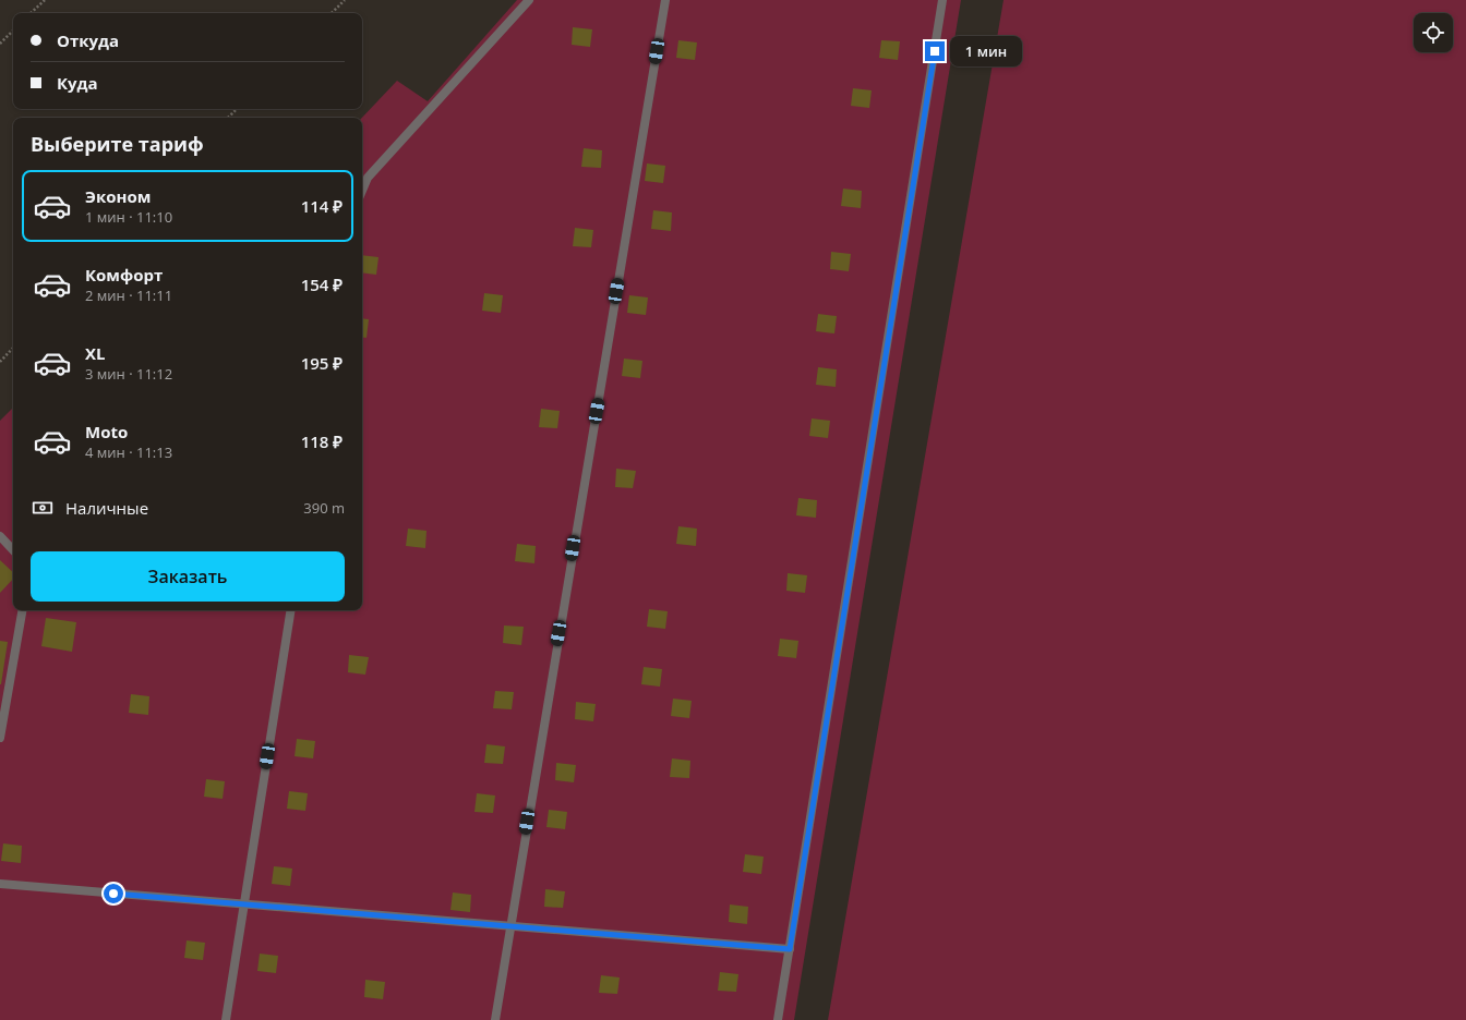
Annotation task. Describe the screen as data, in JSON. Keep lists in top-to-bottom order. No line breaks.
{"page":{"banner":["Откуда","Куда"],"bubble":"1 мин","heading":"Выберите тариф","list":[{"name":"Эконом","note":"1 мин · 11:10","value":"114 ₽"},{"name":"Комфорт","note":"2 мин · 11:11","value":"154 ₽"},{"name":"XL","note":"3 мин · 11:12","value":"195 ₽"},{"name":"Moto","note":"4 мин · 11:13","value":"118 ₽"}],"pay":["Наличные","390 m"],"buttons":"Заказать"}}
